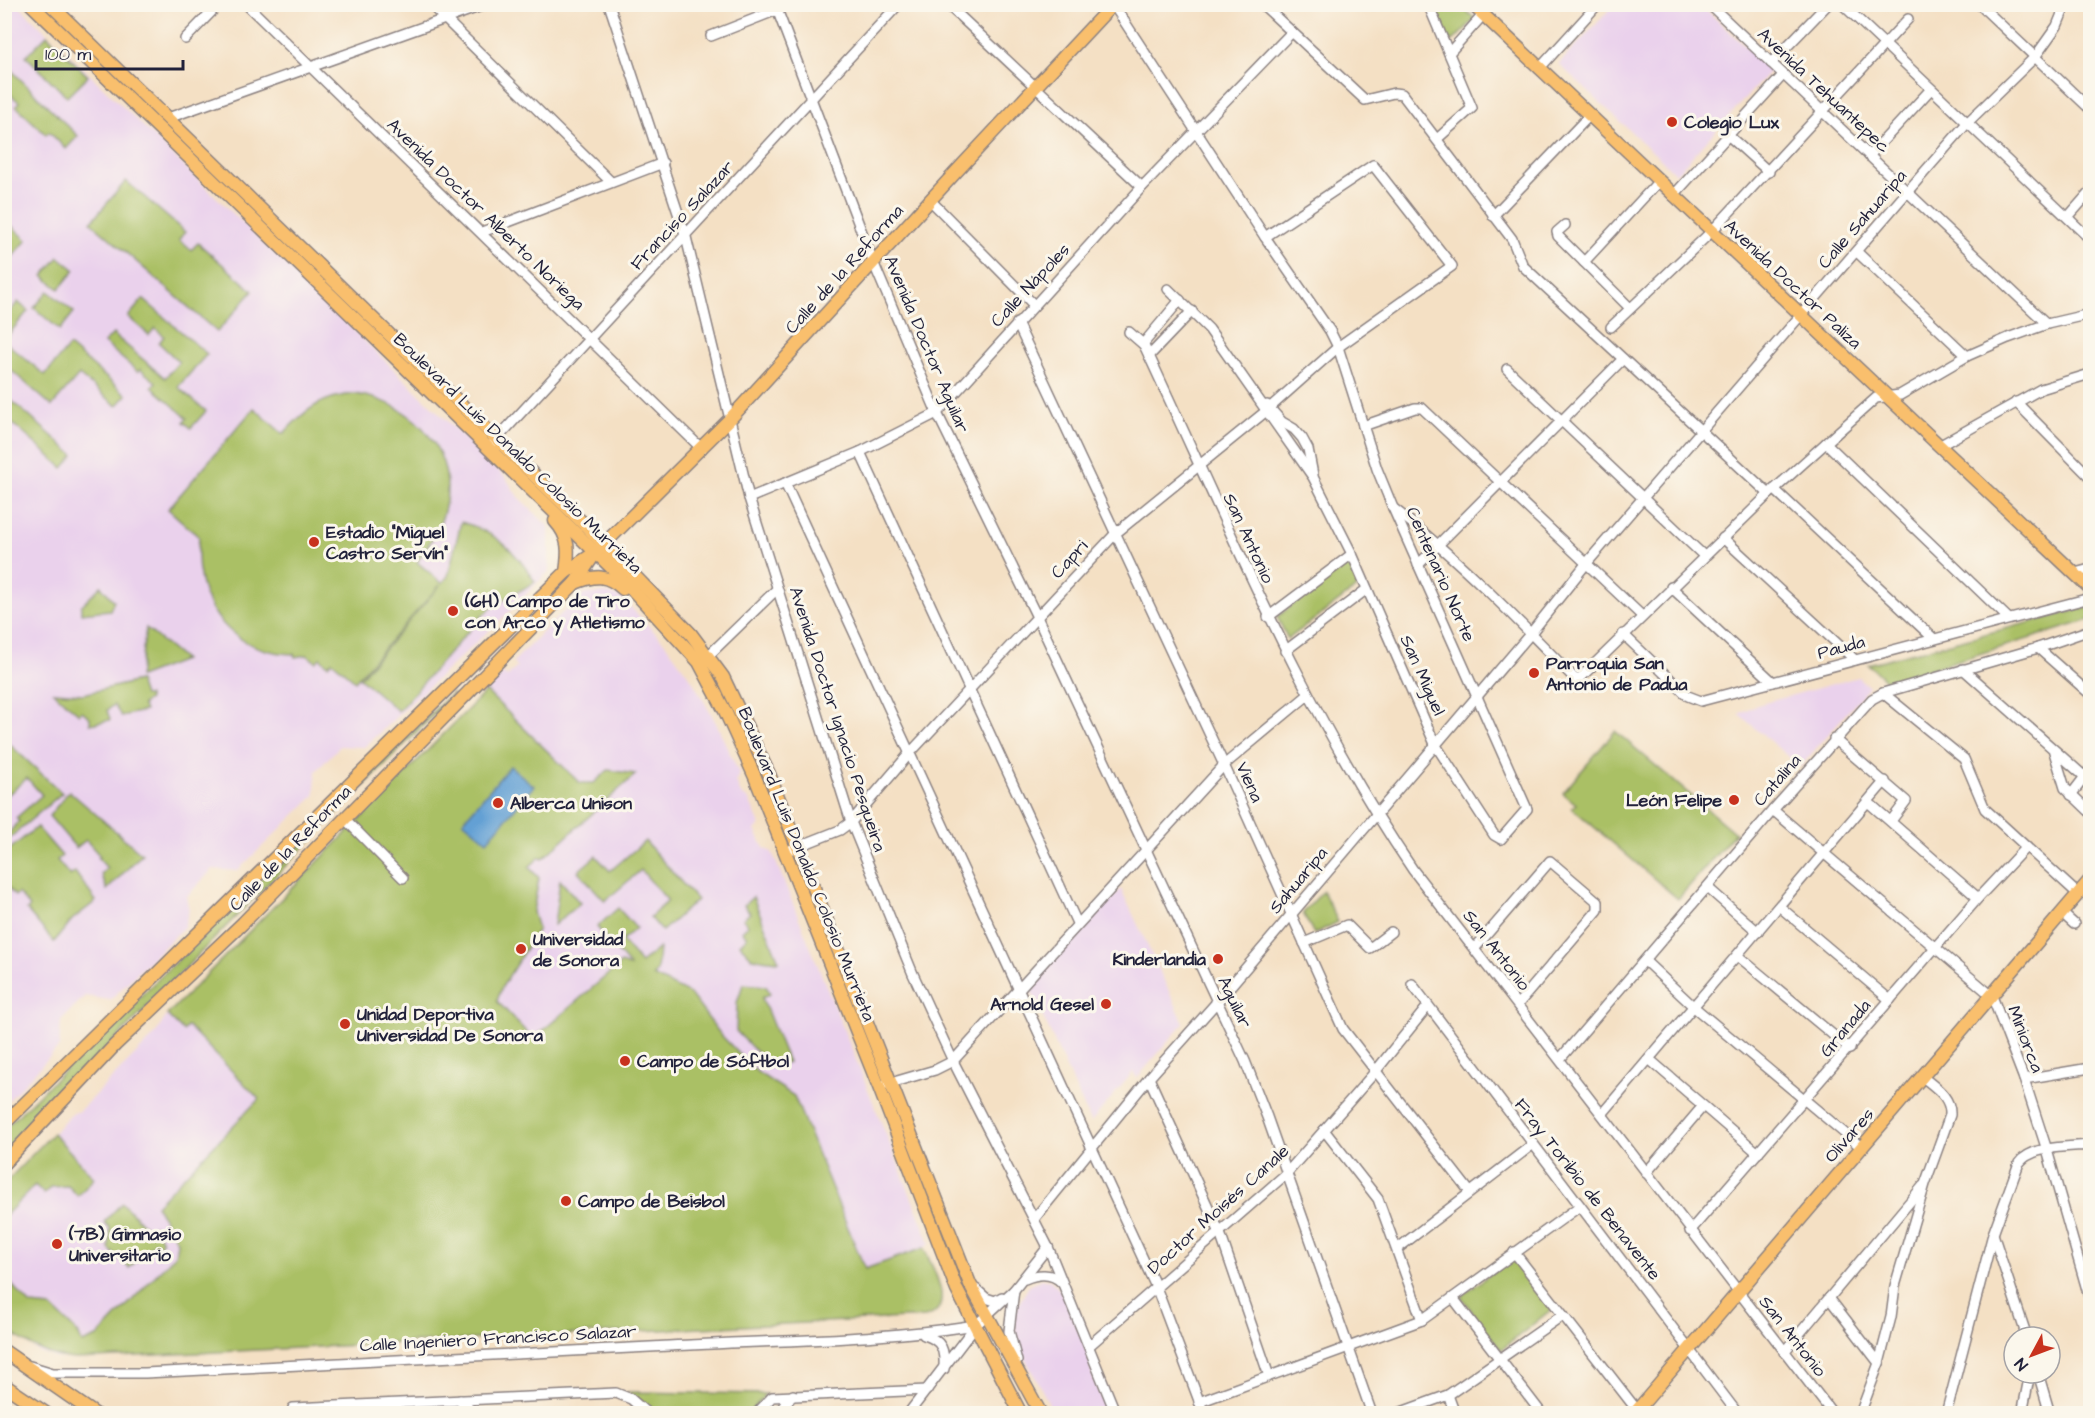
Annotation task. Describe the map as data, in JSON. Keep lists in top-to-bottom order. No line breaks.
{"streets":{"main road":["Calle de la Reforma","Avenida Doctor Paliza","Boulevard Luis Donaldo Colosio Murrieta","Olivares"],"street":["Avenida Tehuantepec","Avenida Doctor Alberto Noriega","Franciso Salazar","Calle Sahuaripa","Calle Nápoles","Avenida Doctor Aguilar","San Antonio","Capri","Centenario Norte","Pauda","San Miguel","Avenida Doctor Ignacio Pesqueira","Catalina","Viena","Sahuaripa","Aguilar","Granada","Miniorca","Fray Toribio de Benavente","Doctor Moisés Canale","Calle Ingeniero Francisco Salazar"]},"crossings":[["Avenida Tehuantepec","Calle Sahuaripa"],["Avenida Doctor Alberto Noriega","Franciso Salazar"],["Avenida Doctor Alberto Noriega","Calle de la Reforma"],["Franciso Salazar","Avenida Doctor Aguilar"],["Franciso Salazar","Boulevard Luis Donaldo Colosio Murrieta"],["Franciso Salazar","Avenida Doctor Ignacio Pesqueira"],["Calle Sahuaripa","Avenida Doctor Paliza"],["Calle Sahuaripa","Sahuaripa"],["Calle de la Reforma","Avenida Doctor Aguilar"],["Calle de la Reforma","Boulevard Luis Donaldo Colosio Murrieta"],["Calle de la Reforma","Centenario Norte"],["Calle de la Reforma","Avenida Doctor Ignacio Pesqueira"],["Calle Nápoles","Avenida Doctor Aguilar"],["Calle Nápoles","Centenario Norte"],["Calle Nápoles","Avenida Doctor Ignacio Pesqueira"],["Calle Nápoles","Viena"],["Avenida Doctor Aguilar","Capri"],["Avenida Doctor Aguilar","Aguilar"],["Boulevard Luis Donaldo Colosio Murrieta","Calle Ingeniero Francisco Salazar"],["San Antonio","Capri"],["San Antonio","Catalina"],["San Antonio","Sahuaripa"],["San Antonio","Granada"],["San Antonio","Olivares"],["Capri","Centenario Norte"],["Capri","San Miguel"],["Capri","Avenida Doctor Ignacio Pesqueira"],["Capri","Viena"],["Capri","Aguilar"],["Centenario Norte","San Miguel"],["Centenario Norte","Sahuaripa"],["San Miguel","Sahuaripa"],["Avenida Doctor Ignacio Pesqueira","Sahuaripa"],["Avenida Doctor Ignacio Pesqueira","Doctor Moisés Canale"],["Catalina","Miniorca"],["Viena","Sahuaripa"],["Viena","Doctor Moisés Canale"],["Sahuaripa","Aguilar"],["Aguilar","Doctor Moisés Canale"],["Granada","Miniorca"],["Miniorca","Olivares"],["Olivares","Fray Toribio de Benavente"],["Fray Toribio de Benavente","Doctor Moisés Canale"]],"places":["Colegio Lux","Estadio \"Miguel Castro Servín\"","(6H) Campo de Tiro con Arco y Atletismo","Parroquia San Antonio de Padua","León Felipe","Alberca Unison","Universidad de Sonora","Kinderlandia","Arnold Gesel","Unidad Deportiva Universidad De Sonora","Campo de Sóftbol","Campo de Beisbol","(7B) Gimnasio Universitario"],"scale_bar":"100 m","north":"bottom left"}
